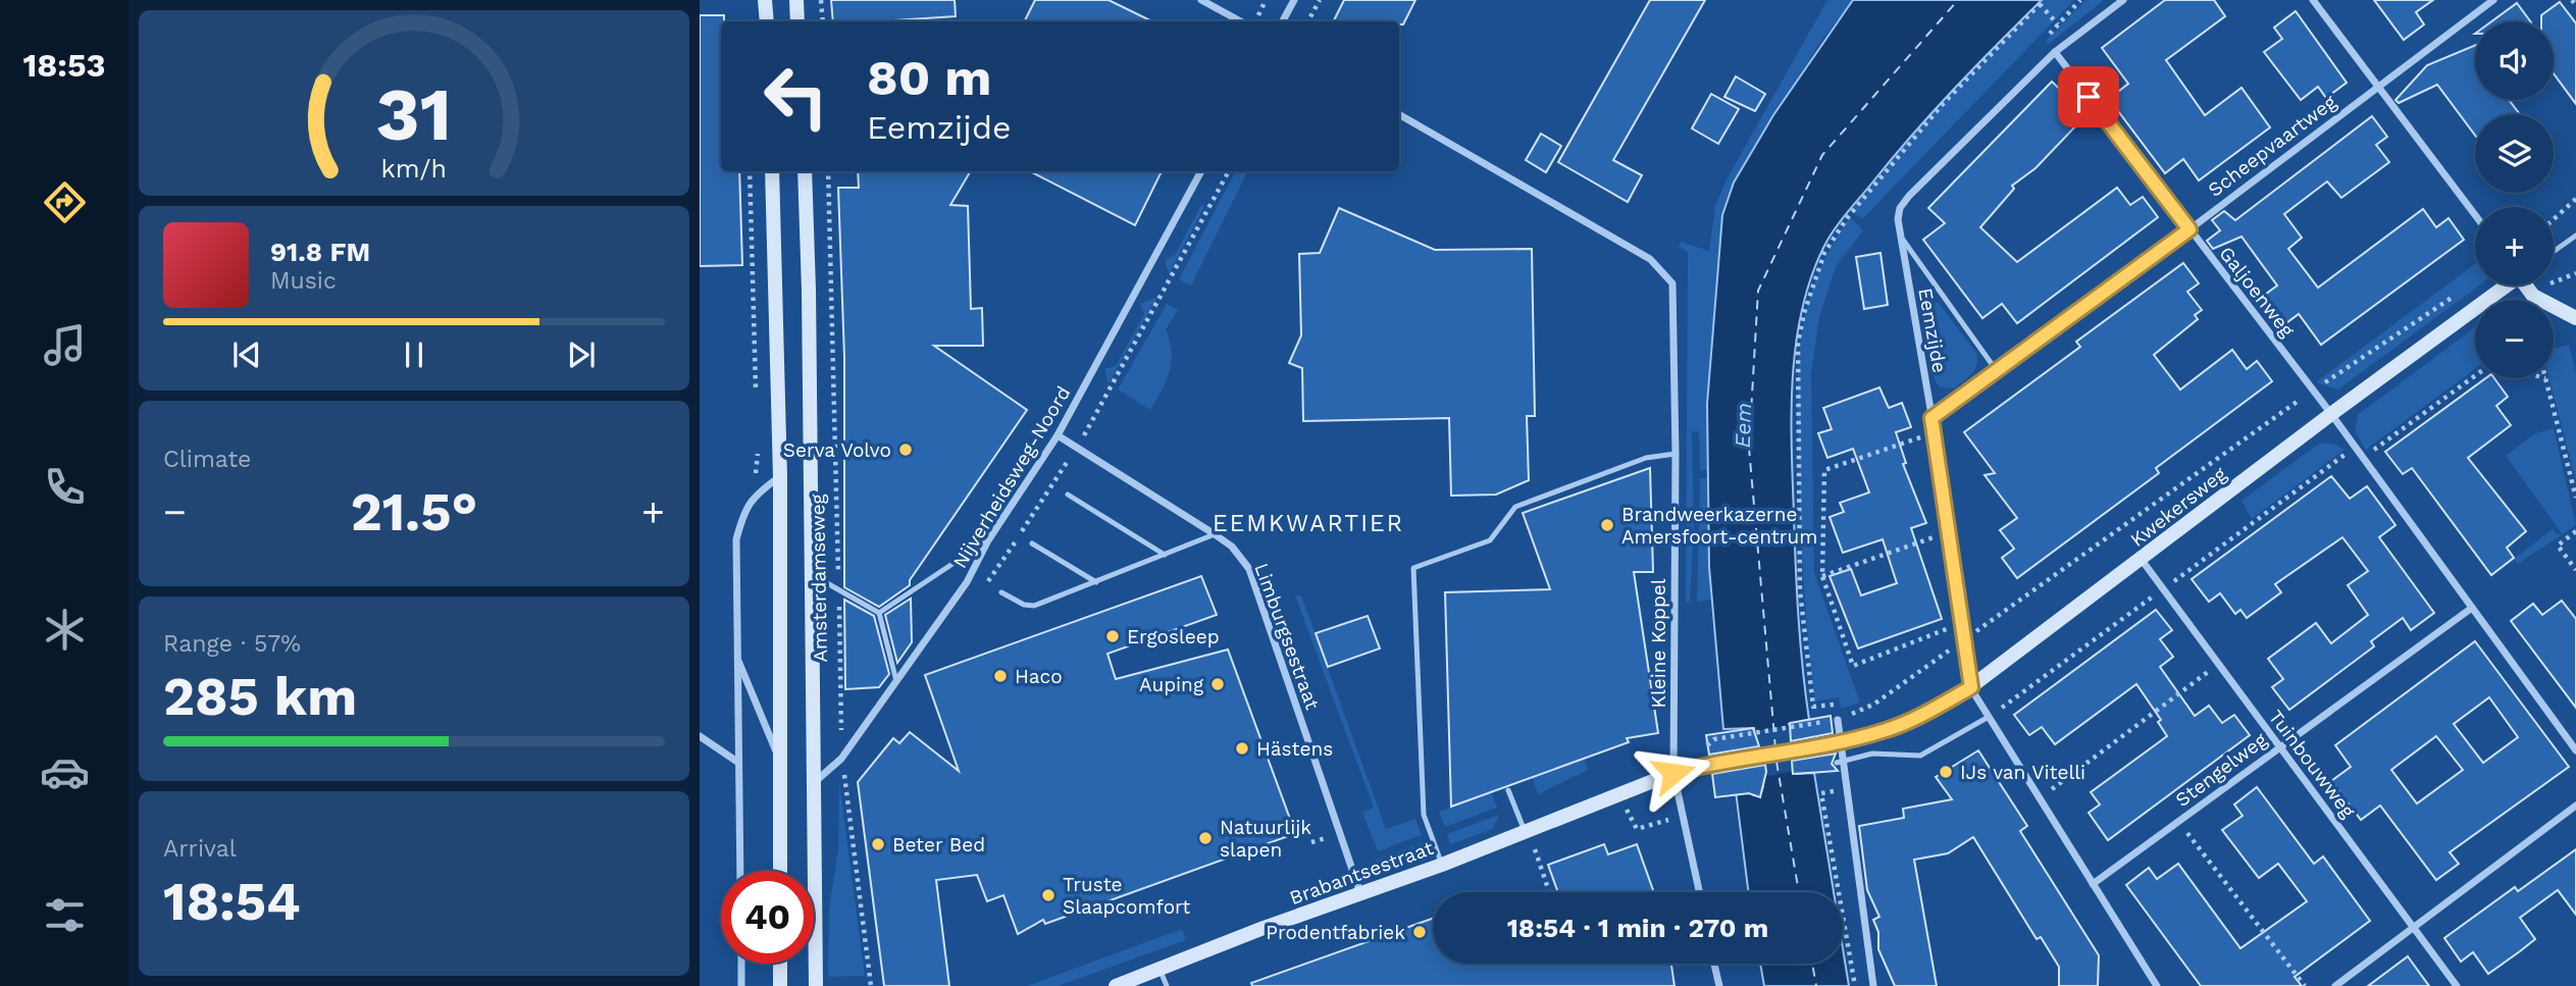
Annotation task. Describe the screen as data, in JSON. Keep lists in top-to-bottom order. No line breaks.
{"streets":{"street":["Scheepvaartweg","Galjoenweg","Eemzijde","Nijverheidsweg-Noord","Kwekersweg","Amsterdamseweg","Limburgsestraat","Kleine Koppel","Tuinbouwweg","Stengelweg","Brabantsestraat"]},"crossings":[["Scheepvaartweg","Galjoenweg"],["Scheepvaartweg","Eemzijde"],["Galjoenweg","Eemzijde"],["Galjoenweg","Kwekersweg"],["Galjoenweg","Stengelweg"],["Eemzijde","Kwekersweg"],["Nijverheidsweg-Noord","Amsterdamseweg"],["Nijverheidsweg-Noord","Limburgsestraat"],["Kwekersweg","Kleine Koppel"],["Kwekersweg","Tuinbouwweg"],["Kwekersweg","Brabantsestraat"],["Limburgsestraat","Brabantsestraat"],["Kleine Koppel","Brabantsestraat"],["Tuinbouwweg","Stengelweg"]],"districts":["EEMKWARTIER"],"water":["Eem"],"places":["Serva Volvo","Brandweerkazerne Amersfoort-centrum","Ergosleep","Haco","Auping","Hästens","IJs van Vitelli","Natuurlijk slapen","Beter Bed","Truste Slaapcomfort","Prodentfabriek"],"page":{"tabs":"18:53","map_buttons":["+","−"],"turn":["80 m","Eemzijde"],"song":["91.8 FM","Music"],"tile":["Climate",["Range · 57%","285 km"],["Arrival","18:54"]],"heat":["−","21.5°","+"],"limit":"40","trip":"18:54 · 1 min · 270 m","gauge":["31","km/h"]}}
